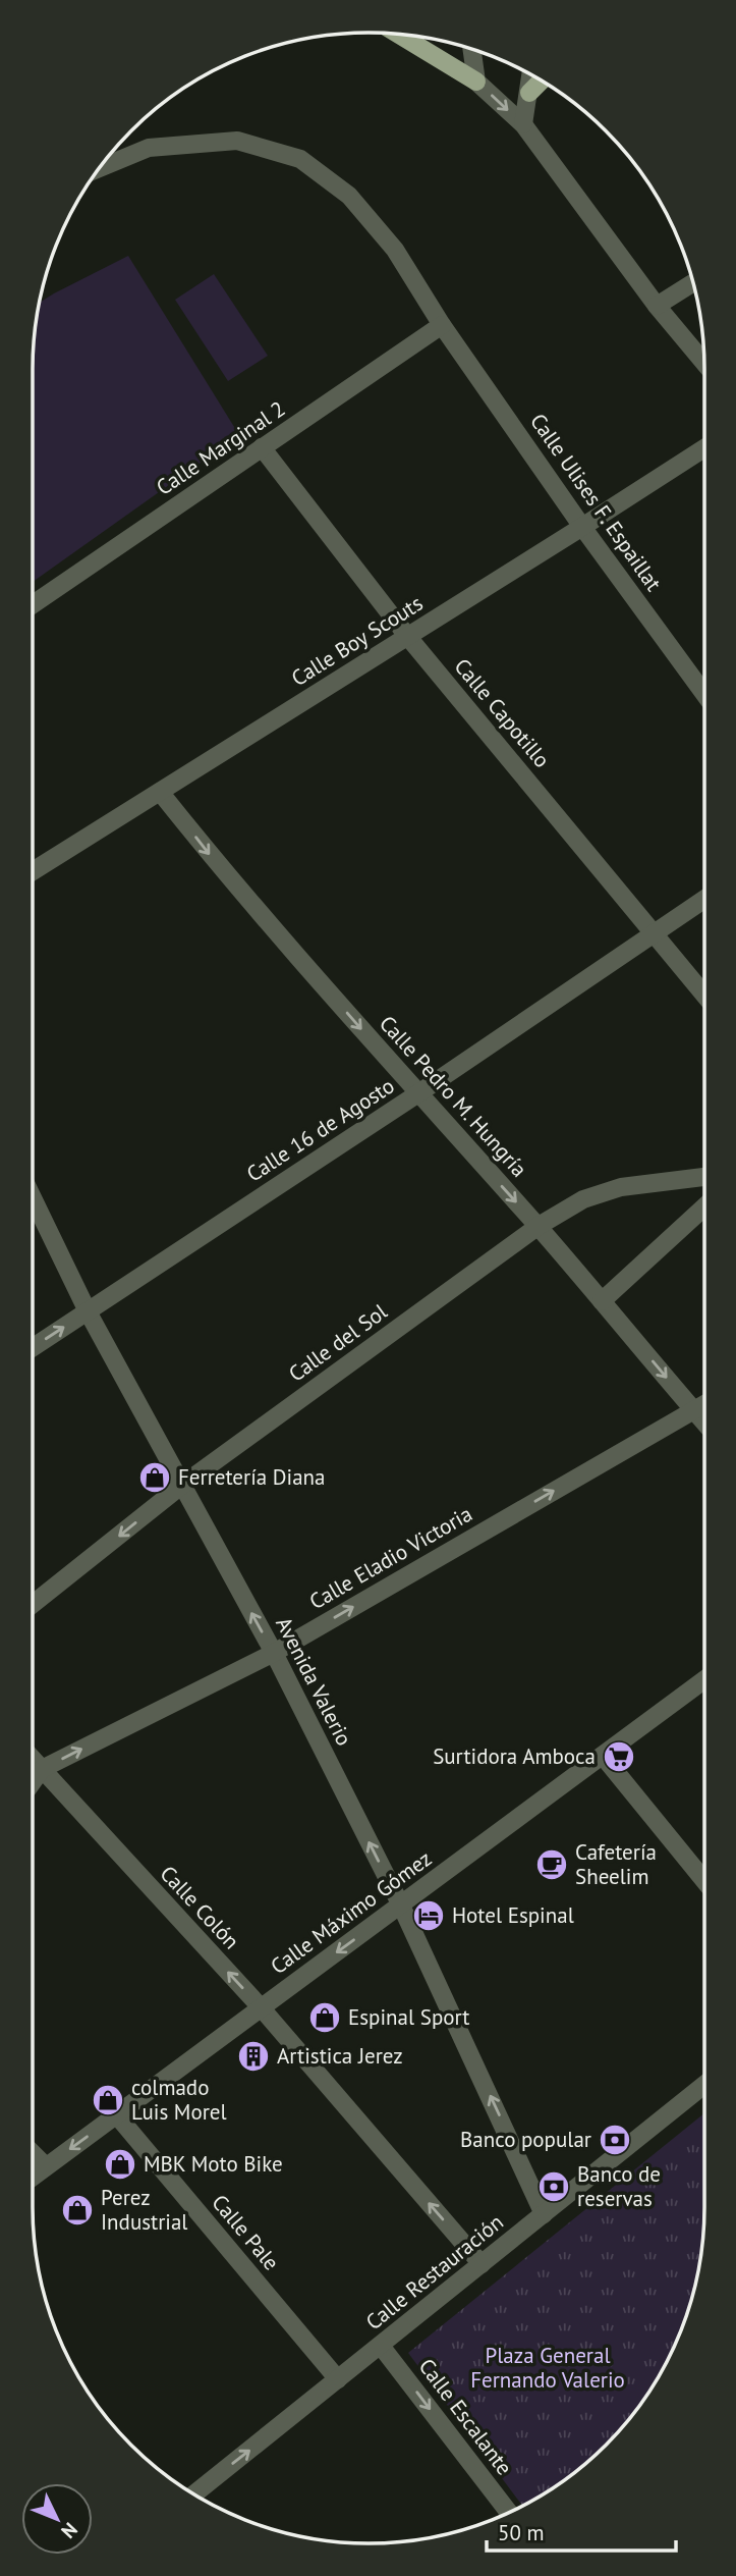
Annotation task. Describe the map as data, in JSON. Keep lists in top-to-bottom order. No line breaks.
{"streets":{"street":["Calle Marginal 2","Calle Ulises F. Espaillat","Calle Boy Scouts","Calle Capotillo","Calle Pedro M. Hungría","Calle 16 de Agosto","Calle del Sol","Calle Eladio Victoria","Avenida Valerio","Calle Colón","Calle Máximo Gómez","Calle Pale","Calle Restauración","Calle Escalante"]},"crossings":[["Calle Marginal 2","Calle Ulises F. Espaillat"],["Calle Marginal 2","Calle Capotillo"],["Calle Ulises F. Espaillat","Calle Boy Scouts"],["Calle Boy Scouts","Calle Capotillo"],["Calle Boy Scouts","Calle Pedro M. Hungría"],["Calle Capotillo","Calle 16 de Agosto"],["Calle Pedro M. Hungría","Calle 16 de Agosto"],["Calle Pedro M. Hungría","Calle del Sol"],["Calle Pedro M. Hungría","Calle Eladio Victoria"],["Calle 16 de Agosto","Avenida Valerio"],["Calle del Sol","Avenida Valerio"],["Calle Eladio Victoria","Avenida Valerio"],["Calle Eladio Victoria","Calle Colón"],["Avenida Valerio","Calle Máximo Gómez"],["Avenida Valerio","Calle Restauración"],["Calle Colón","Calle Máximo Gómez"],["Calle Colón","Calle Restauración"],["Calle Máximo Gómez","Calle Pale"],["Calle Pale","Calle Restauración"],["Calle Restauración","Calle Escalante"]],"one_way":["Calle Pedro M. Hungría","Calle Eladio Victoria","Avenida Valerio","Calle Colón","Calle Escalante"],"parks":["Plaza General Fernando Valerio"],"places":{"shop":["Ferretería Diana","Espinal Sport","colmado Luis Morel","MBK Moto Bike","Perez Industrial"],"supermarket":["Surtidora Amboca"],"cafe":["Cafetería Sheelim"],"hotel":["Hotel Espinal"],"building":["Artistica Jerez"],"bank":["Banco popular","Banco de reservas"]},"scale_bar":"50 m","north":"bottom right"}
